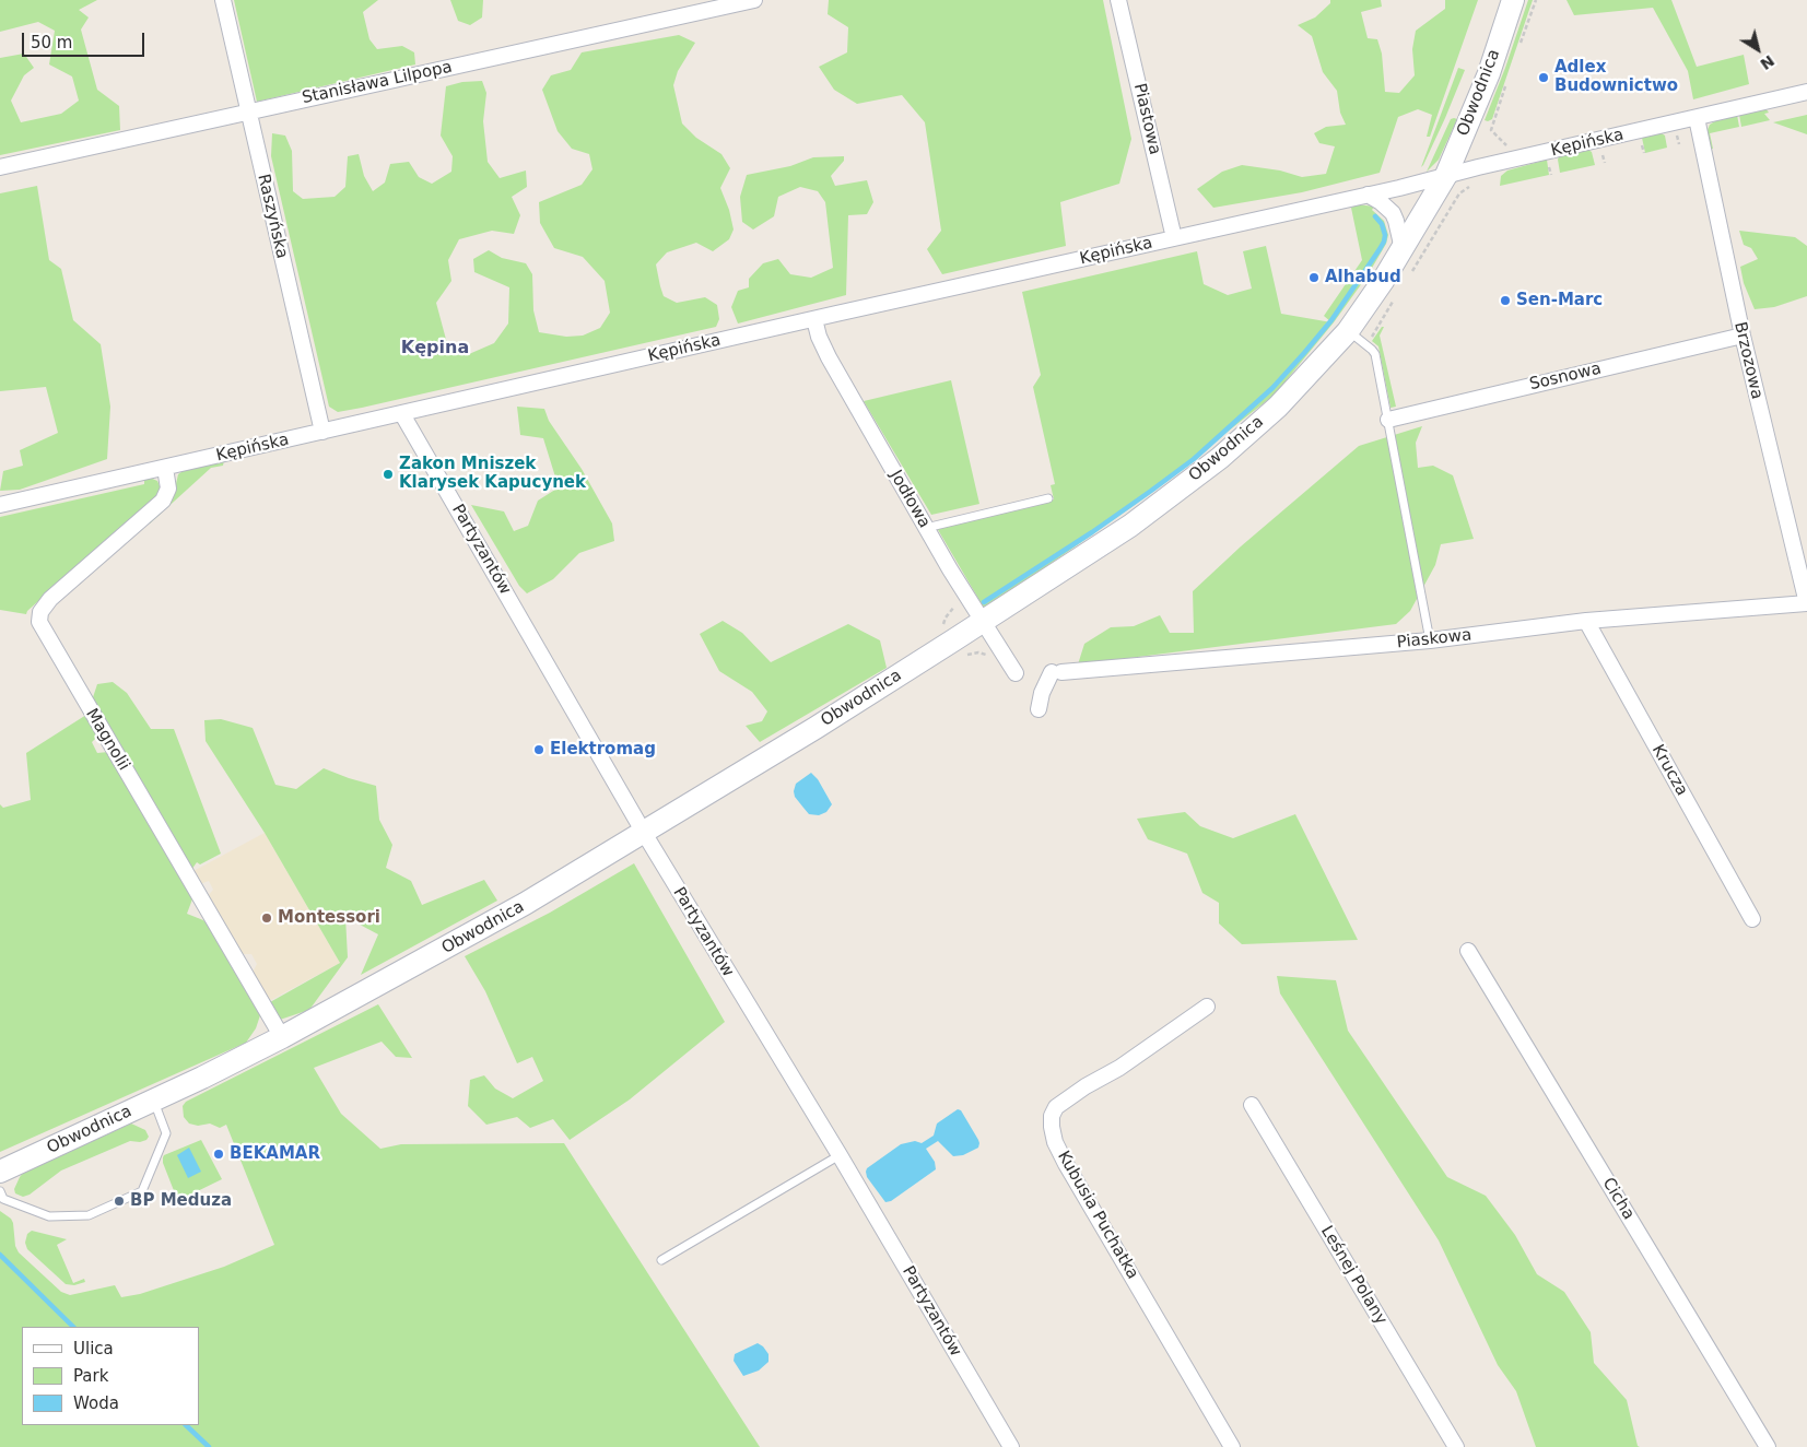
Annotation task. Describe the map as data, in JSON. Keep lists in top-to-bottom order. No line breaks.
{"streets":{"main road":["Obwodnica"],"street":["Stanisława Lilpopa","Piastowa","Kępińska","Raszyńska","Brzozowa","Sosnowa","Jodłowa","Partyzantów","Piaskowa","Magnolii","Krucza","Cicha","Kubusia Puchatka","Leśnej Polany"]},"crossings":[["Stanisława Lilpopa","Raszyńska"],["Obwodnica","Kępińska"],["Obwodnica","Jodłowa"],["Obwodnica","Partyzantów"],["Obwodnica","Magnolii"],["Piastowa","Kępińska"],["Kępińska","Raszyńska"],["Kępińska","Brzozowa"],["Kępińska","Jodłowa"],["Kępińska","Partyzantów"],["Kępińska","Magnolii"],["Brzozowa","Sosnowa"],["Brzozowa","Piaskowa"],["Piaskowa","Krucza"]],"districts":["Kępina"],"places":["Adlex Budownictwo","Alhabud","Sen-Marc","Zakon Mniszek Klarysek Kapucynek","Elektromag","Montessori","BEKAMAR","BP Meduza"],"legend":["Ulica","Park","Woda"],"scale_bar":"50 m","north":"bottom right"}
